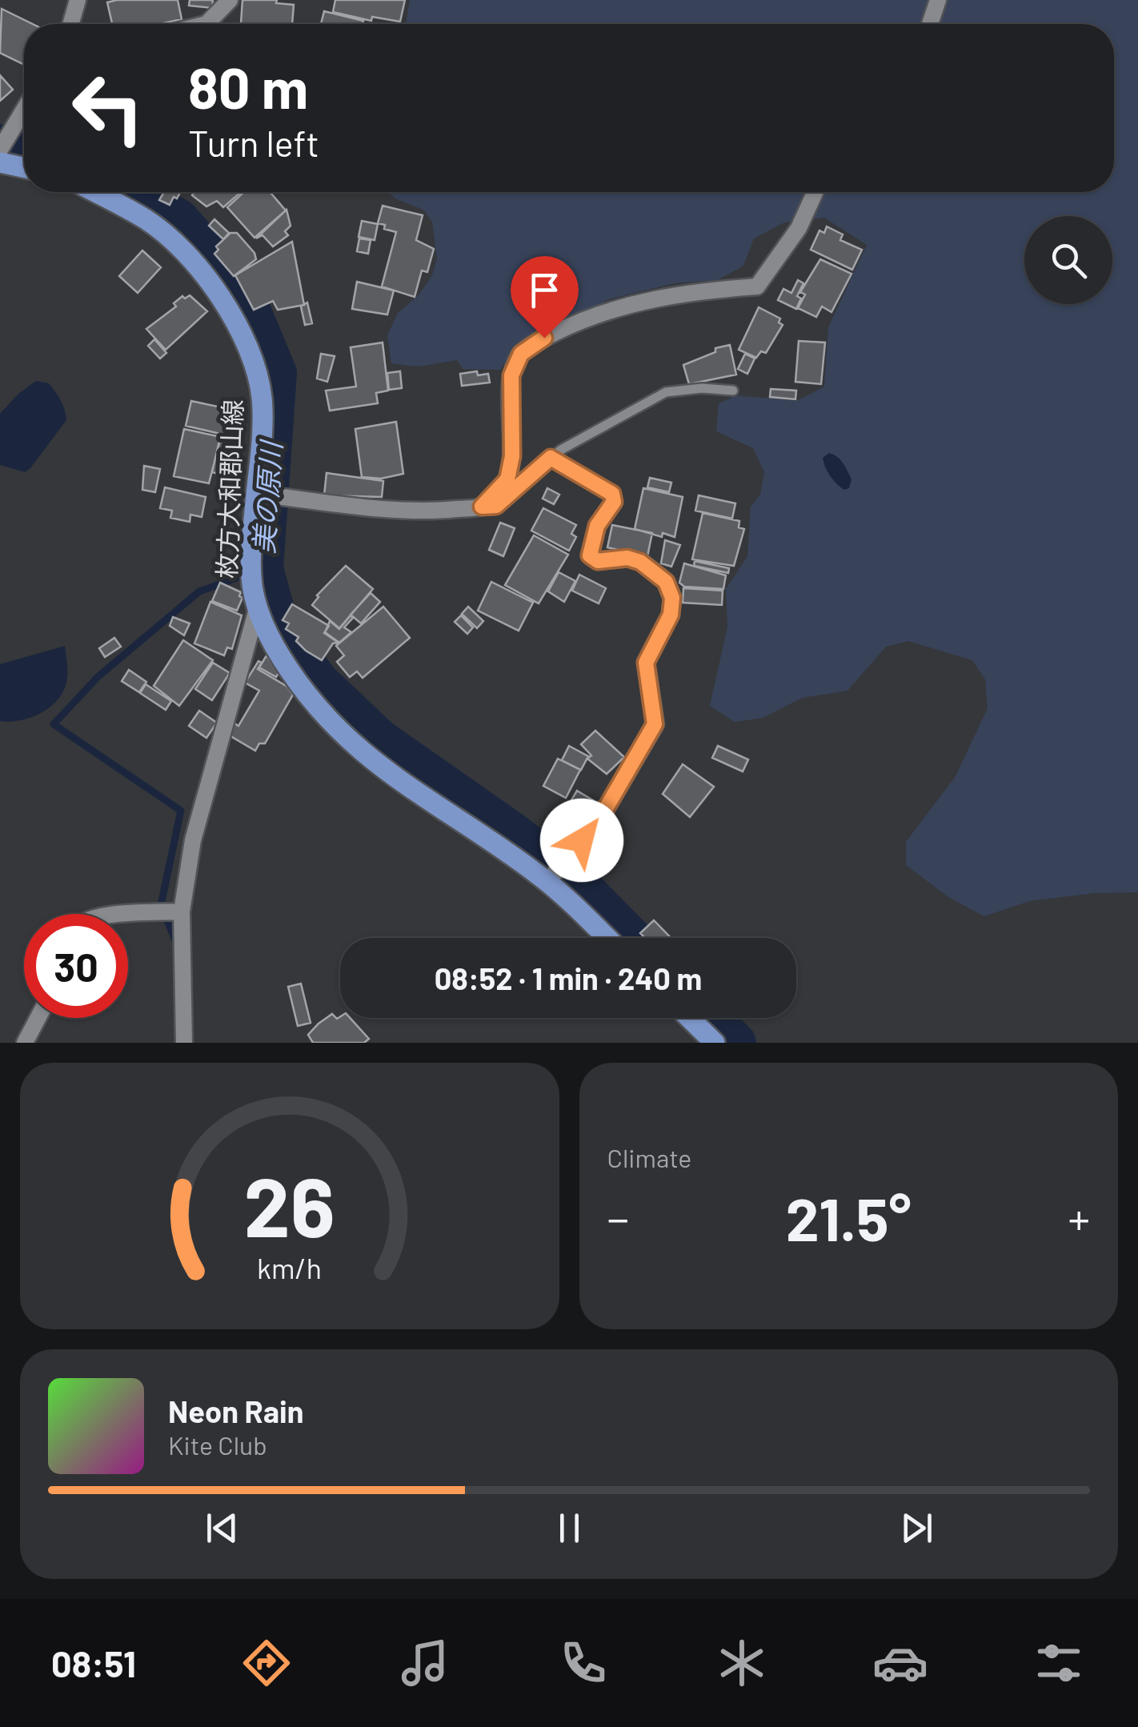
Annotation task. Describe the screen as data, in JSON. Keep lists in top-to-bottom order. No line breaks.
{"streets":{"main road":["枚方大和郡山線"]},"water":["美の原川"],"page":{"turn":["80 m","Turn left"],"limit":"30","trip":"08:52 · 1 min · 240 m","tile":"Climate","heat":["−","21.5°","+"],"song":["Neon Rain","Kite Club"],"tabs":"08:51","gauge":["26","km/h"]}}
